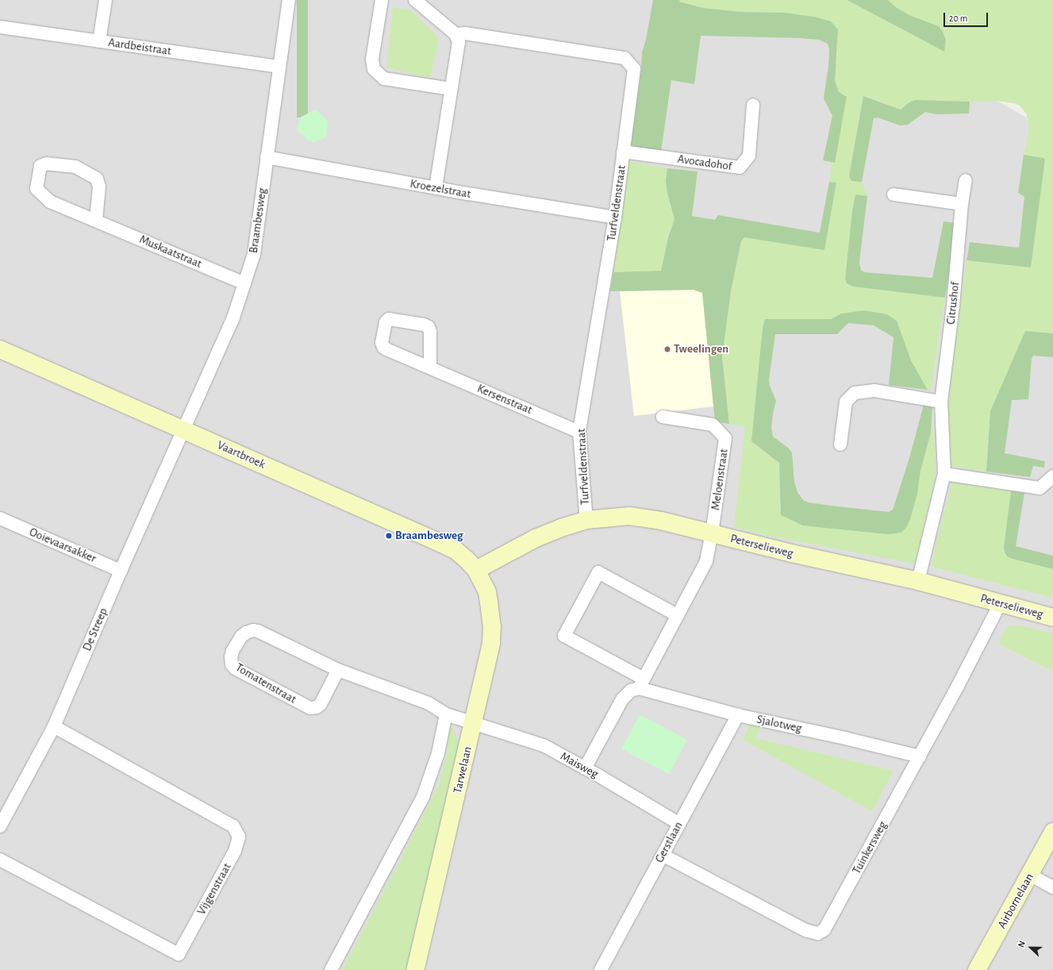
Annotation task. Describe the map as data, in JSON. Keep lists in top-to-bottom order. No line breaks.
{"streets":{"street":["Aardbeistraat","Avocadohof","Kroezelstraat","Turfveldenstraat","Braambesweg","Muskaatstraat","Citrushof","Kersenstraat","Vaartbroek","Meloenstraat","Ooievaarsakker","Peterselieweg","De Streep","Tomatenstraat","Sjalotweg","Maisweg","Tarwelaan","Gerstlaan","Tuinkersweg","Vijgenstraat","Airbornelaan"]},"crossings":[["Aardbeistraat","Braambesweg"],["Avocadohof","Turfveldenstraat"],["Kroezelstraat","Turfveldenstraat"],["Kroezelstraat","Braambesweg"],["Turfveldenstraat","Kersenstraat"],["Turfveldenstraat","Peterselieweg"],["Braambesweg","Muskaatstraat"],["Braambesweg","Vaartbroek"],["Braambesweg","De Streep"],["Citrushof","Peterselieweg"],["Vaartbroek","Peterselieweg"],["Vaartbroek","De Streep"],["Vaartbroek","Tarwelaan"],["Meloenstraat","Peterselieweg"],["Ooievaarsakker","De Streep"],["Peterselieweg","Tarwelaan"],["Peterselieweg","Tuinkersweg"],["De Streep","Vijgenstraat"],["Tomatenstraat","Maisweg"],["Tomatenstraat","Tarwelaan"],["Sjalotweg","Gerstlaan"],["Sjalotweg","Tuinkersweg"],["Maisweg","Tarwelaan"],["Maisweg","Gerstlaan"],["Gerstlaan","Tuinkersweg"]],"places":["Tweelingen","Braambesweg"],"scale_bar":"20 m","north":"left"}
